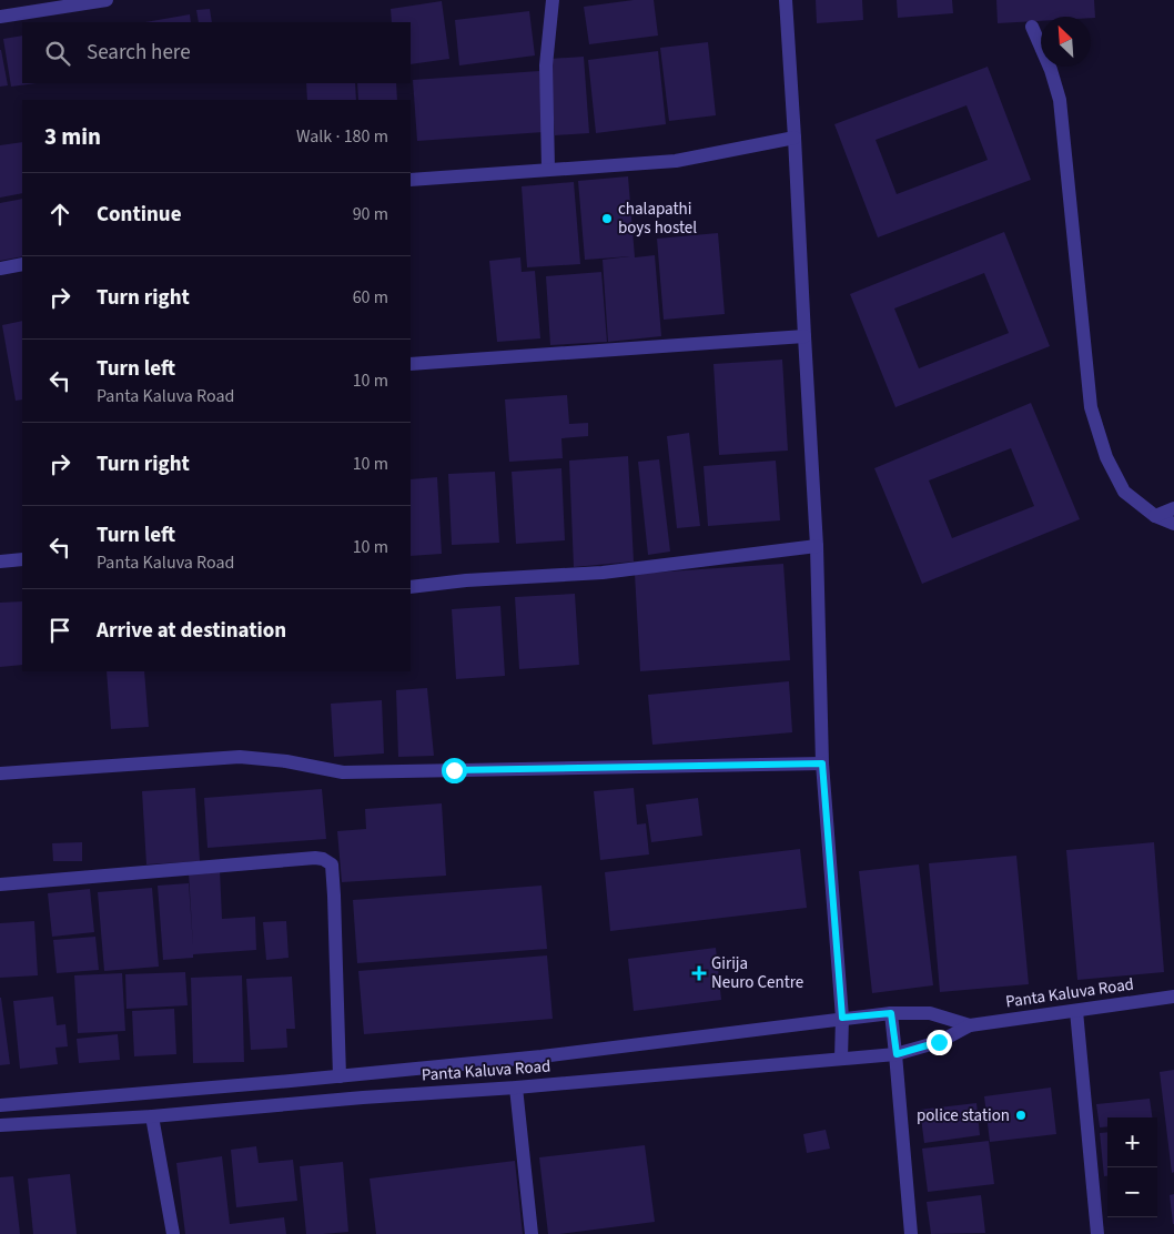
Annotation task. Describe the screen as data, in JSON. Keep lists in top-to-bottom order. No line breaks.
{"streets":{"street":["Panta Kaluva Road"]},"places":{"other":["chalapathi boys hostel","police station"],"health":["Girija Neuro Centre"]},"north":"top left","page":{"search":"Search here","heading":["3 min","Walk · 180 m"],"list":[["Continue","90 m"],["Turn right","60 m"],["Turn left","Panta Kaluva Road","10 m"],["Turn right","10 m"],["Turn left","Panta Kaluva Road","10 m"],"Arrive at destination"],"map_buttons":["+","−"]}}
